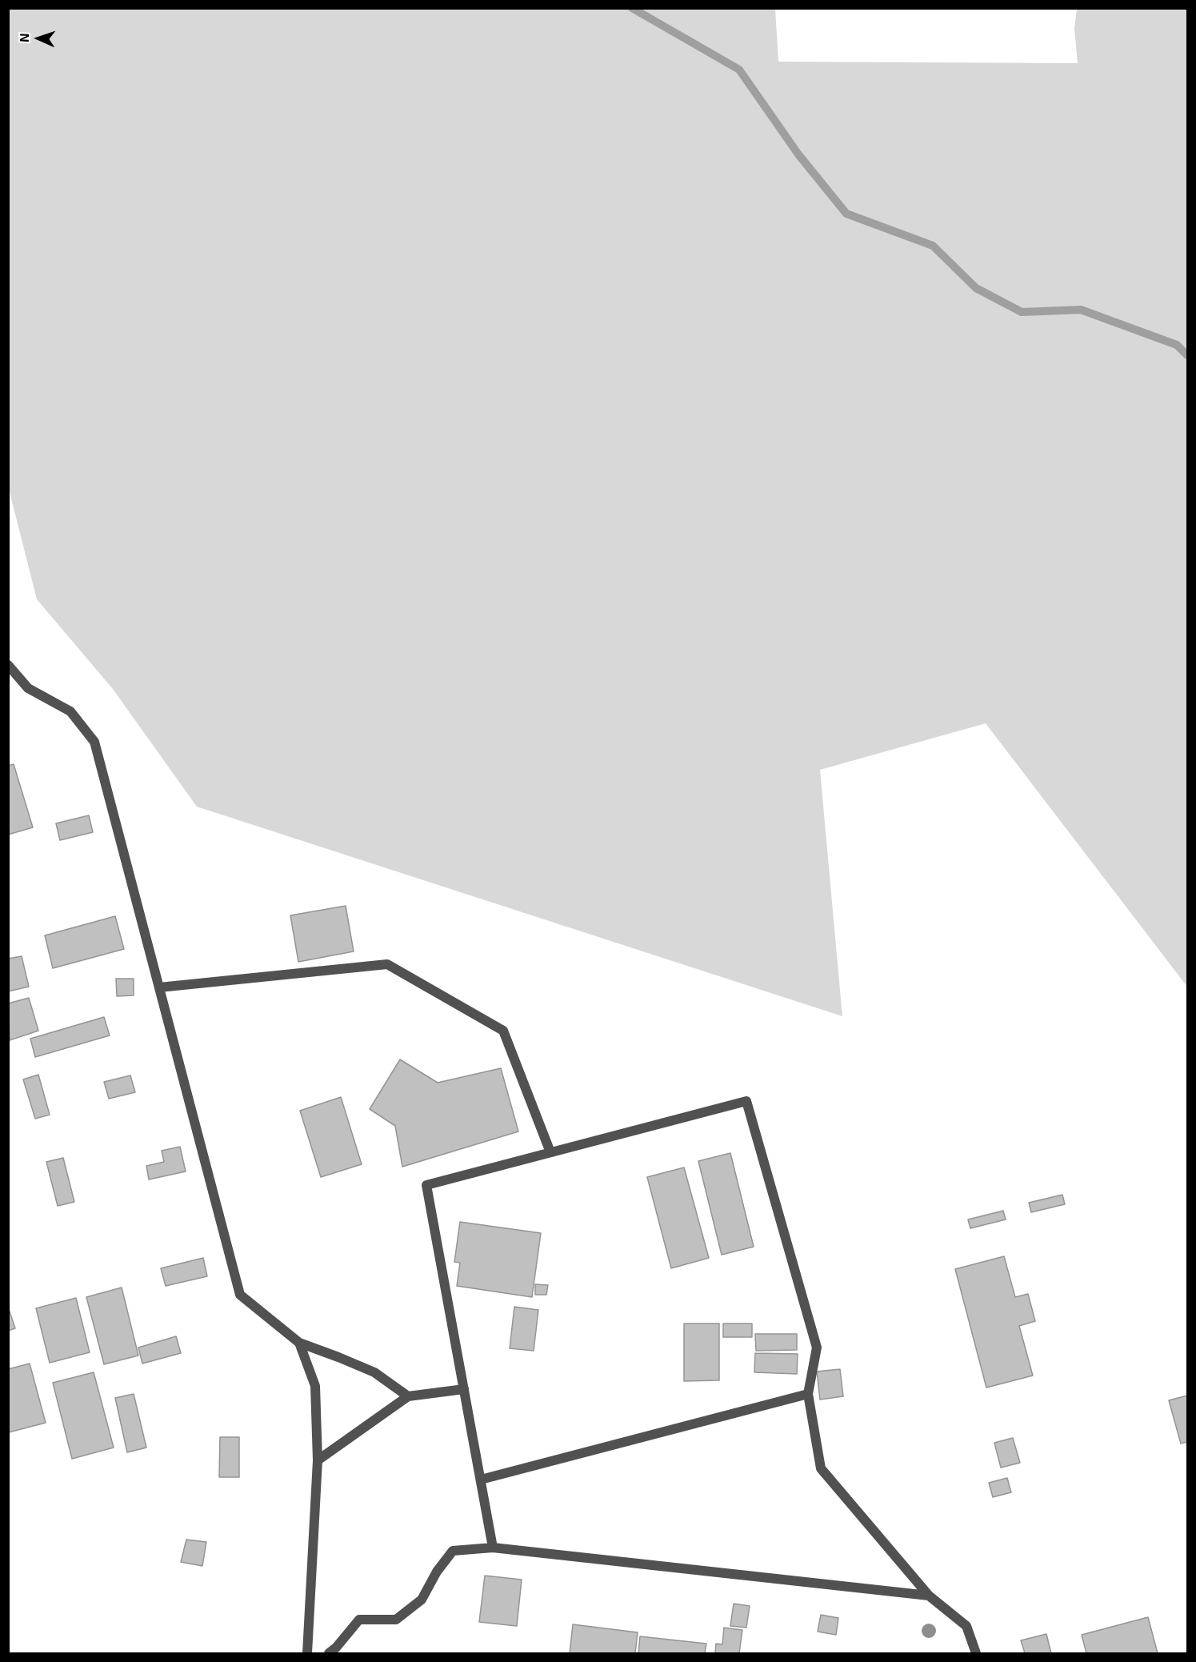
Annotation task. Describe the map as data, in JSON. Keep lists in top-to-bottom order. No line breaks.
{"north":"left"}
